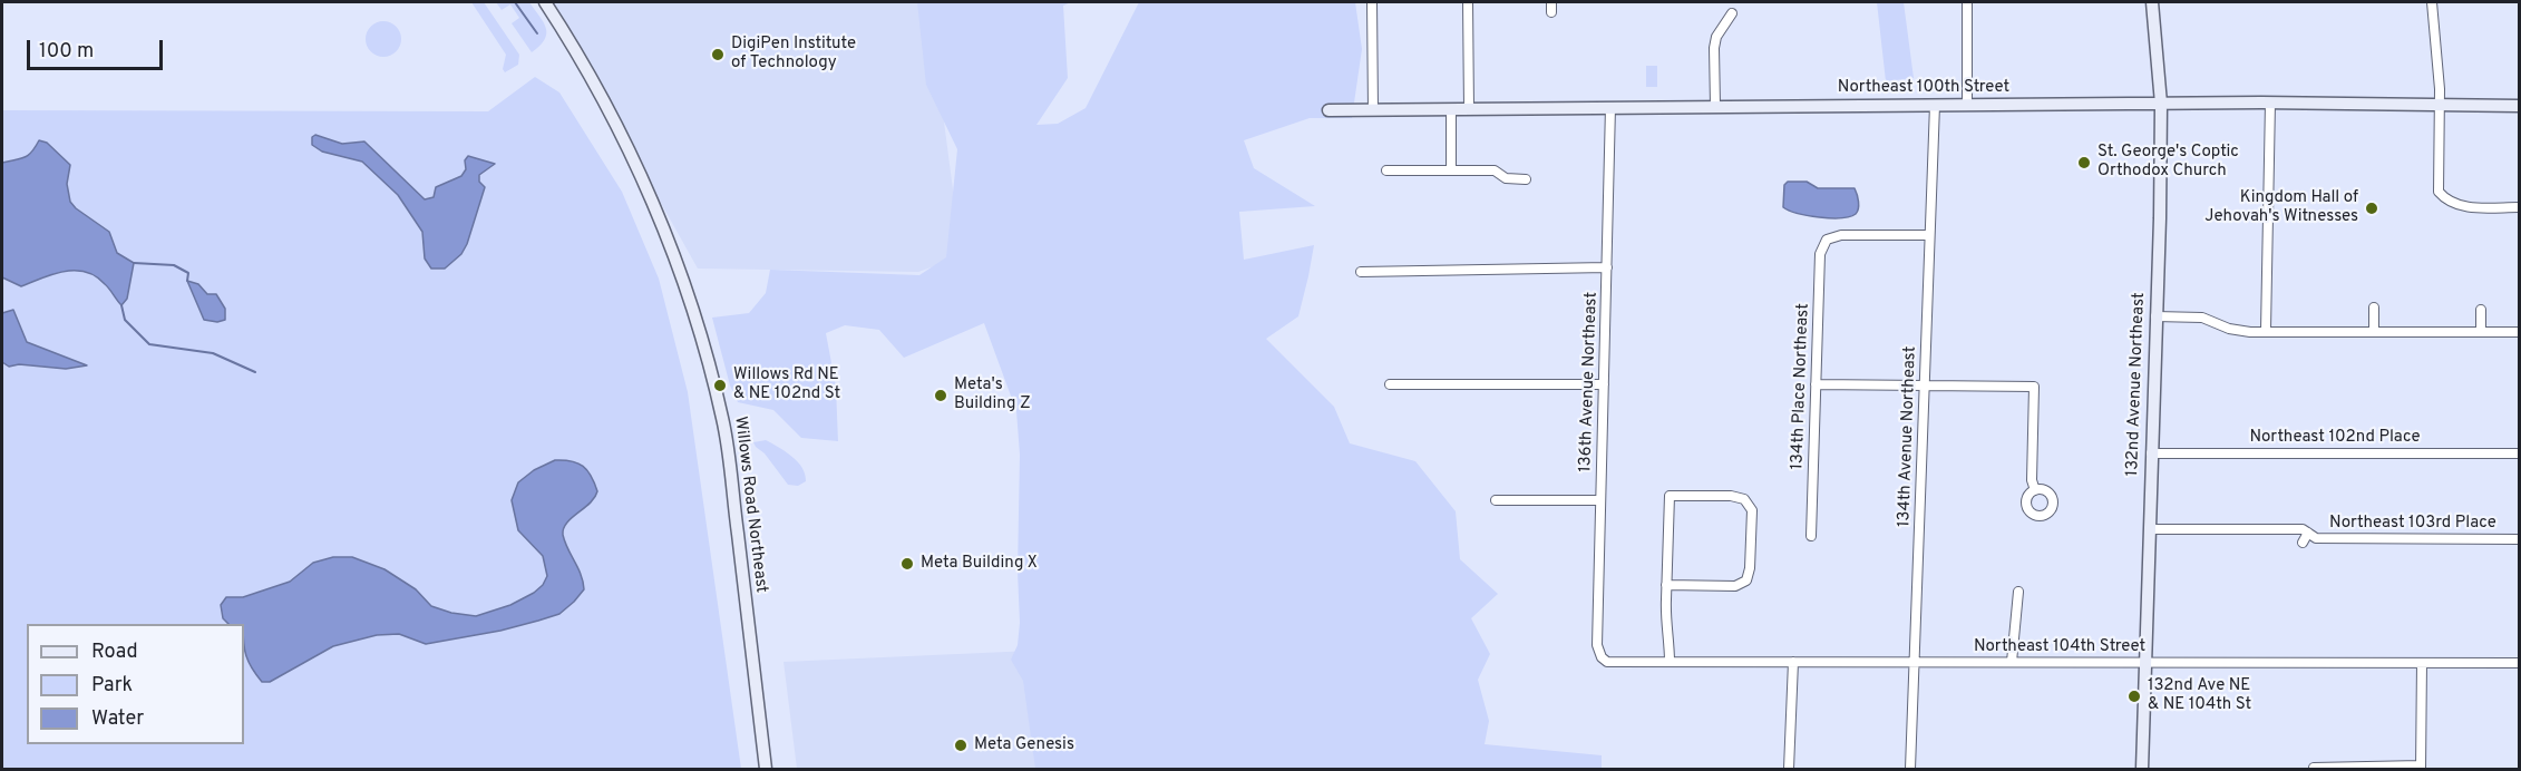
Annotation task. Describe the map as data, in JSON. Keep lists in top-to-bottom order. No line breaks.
{"streets":{"street":["Northeast 100th Street","136th Avenue Northeast","132nd Avenue Northeast","134th Place Northeast","134th Avenue Northeast","Northeast 102nd Place","Willows Road Northeast","Northeast 103rd Place","Northeast 104th Street"]},"crossings":[["Northeast 100th Street","136th Avenue Northeast"],["Northeast 100th Street","132nd Avenue Northeast"],["Northeast 100th Street","134th Avenue Northeast"],["136th Avenue Northeast","Northeast 104th Street"],["132nd Avenue Northeast","Northeast 102nd Place"],["132nd Avenue Northeast","Northeast 103rd Place"],["132nd Avenue Northeast","Northeast 104th Street"],["134th Place Northeast","134th Avenue Northeast"],["134th Avenue Northeast","Northeast 104th Street"]],"places":["DigiPen Institute of Technology","St. George's Coptic Orthodox Church","Kingdom Hall of Jehovah's Witnesses","Willows Rd NE & NE 102nd St","Meta's Building Z","Meta Building X","132nd Ave NE & NE 104th St","Meta Genesis"],"legend":["Road","Park","Water"],"scale_bar":"100 m"}
